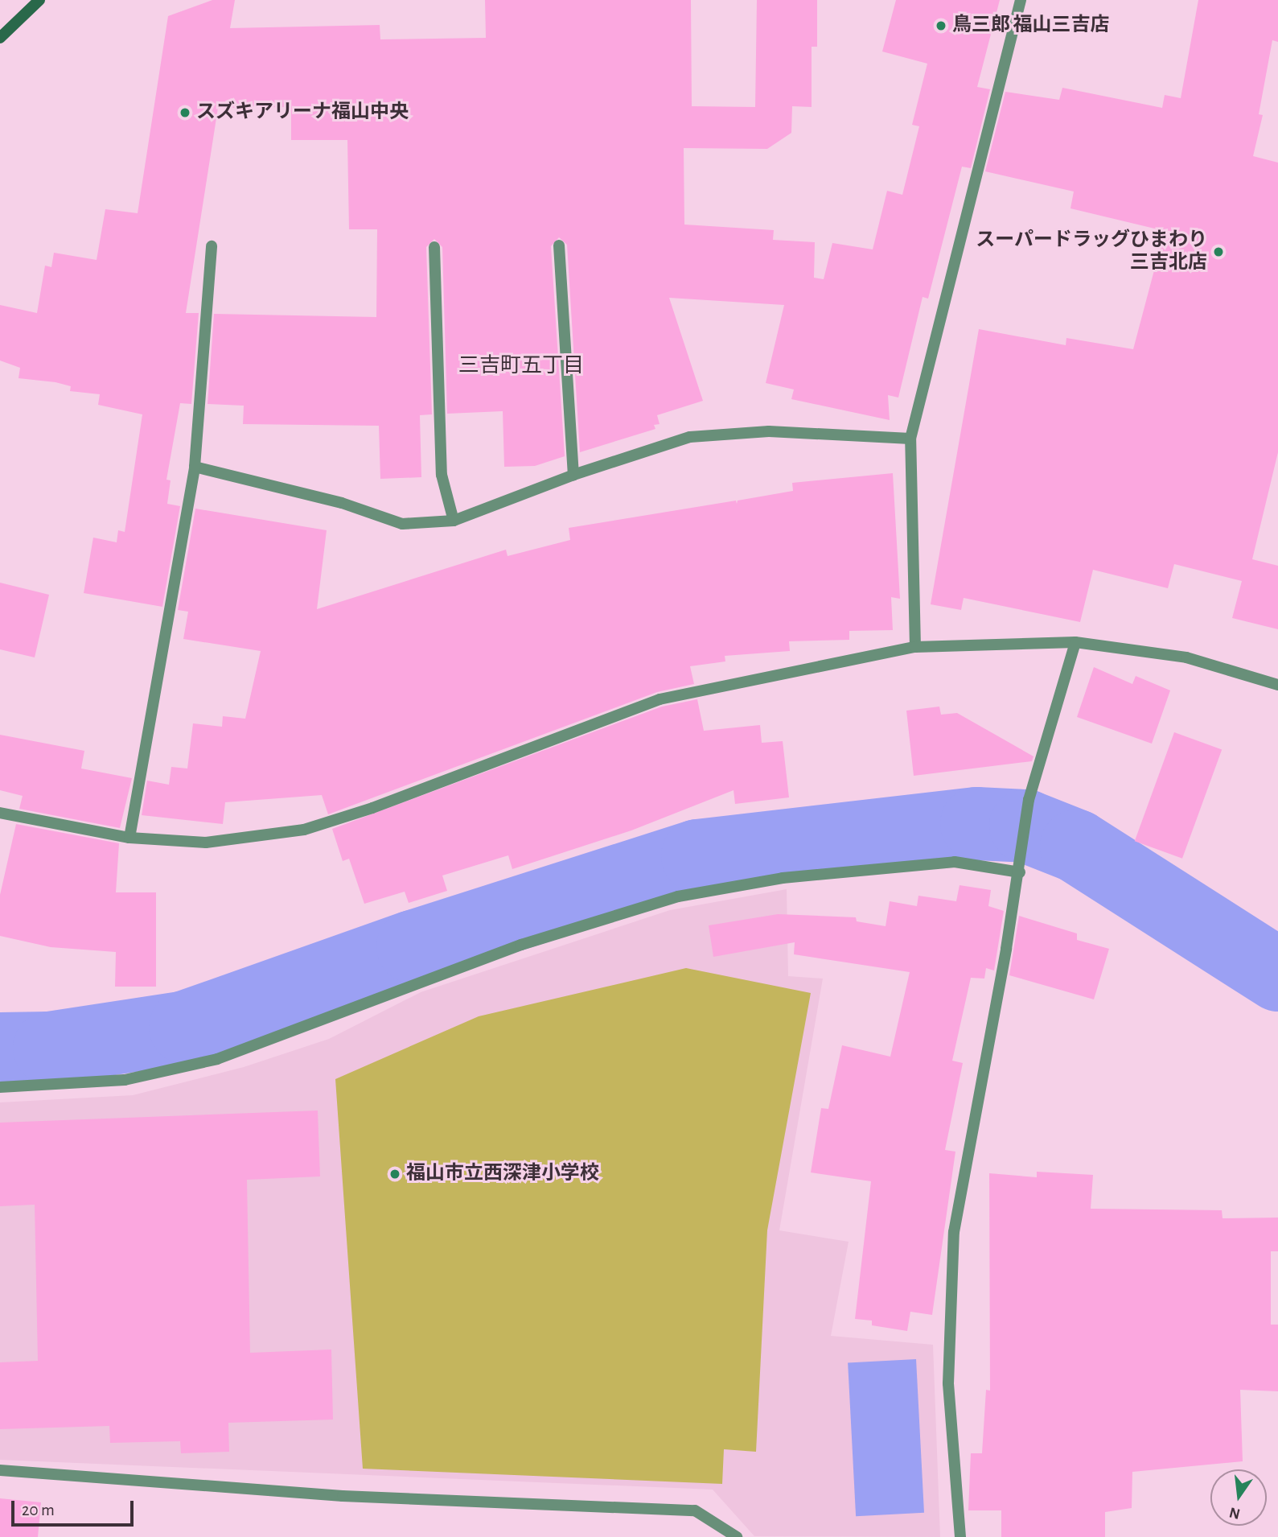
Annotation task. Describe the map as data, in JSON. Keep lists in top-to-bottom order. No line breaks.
{"districts":["三吉町五丁目"],"places":["鳥三郎 福山三吉店","スズキアリーナ福山中央","スーパードラッグひまわり 三吉北店","福山市立西深津小学校"],"scale_bar":"20 m","north":"bottom"}
